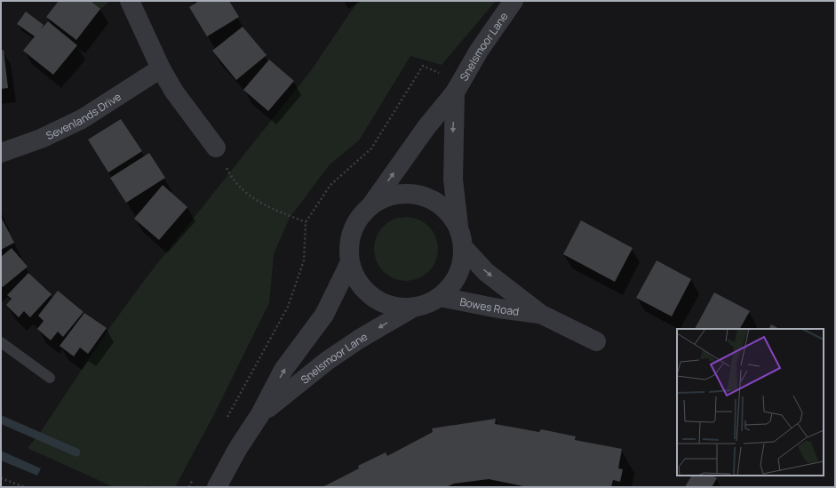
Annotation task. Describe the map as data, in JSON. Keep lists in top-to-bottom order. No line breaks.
{"streets":{"street":["Snelsmoor Lane","Sevenlands Drive","Bowes Road"]},"crossings":[["Snelsmoor Lane","Bowes Road"]],"one_way":["Bowes Road"]}
